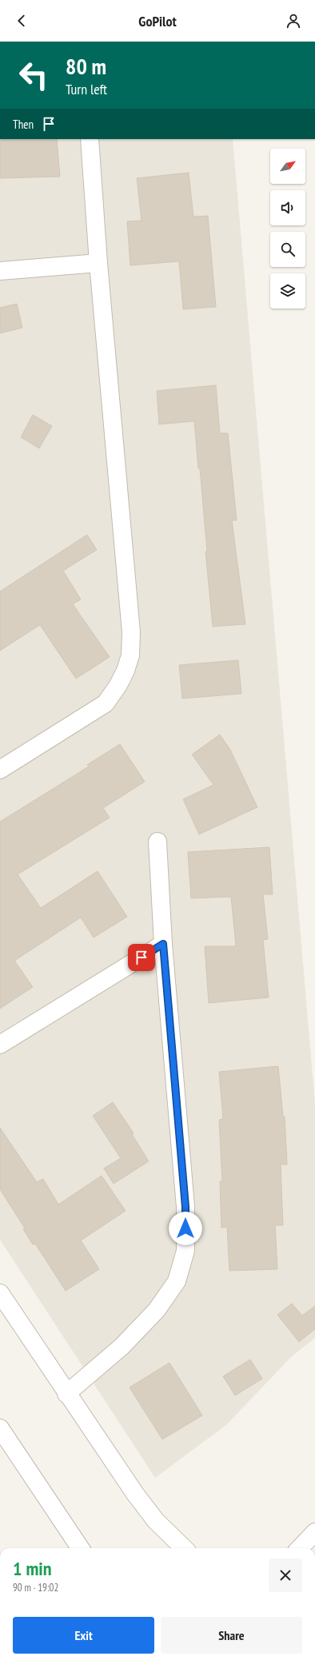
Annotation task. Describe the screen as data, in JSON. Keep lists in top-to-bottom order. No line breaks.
{"north":"top right","page":{"header":"GoPilot","turn":["80 m","Turn left"],"then":"Then","heading":["1 min","90 m · 19:02"],"buttons":["Exit","Share"]}}
